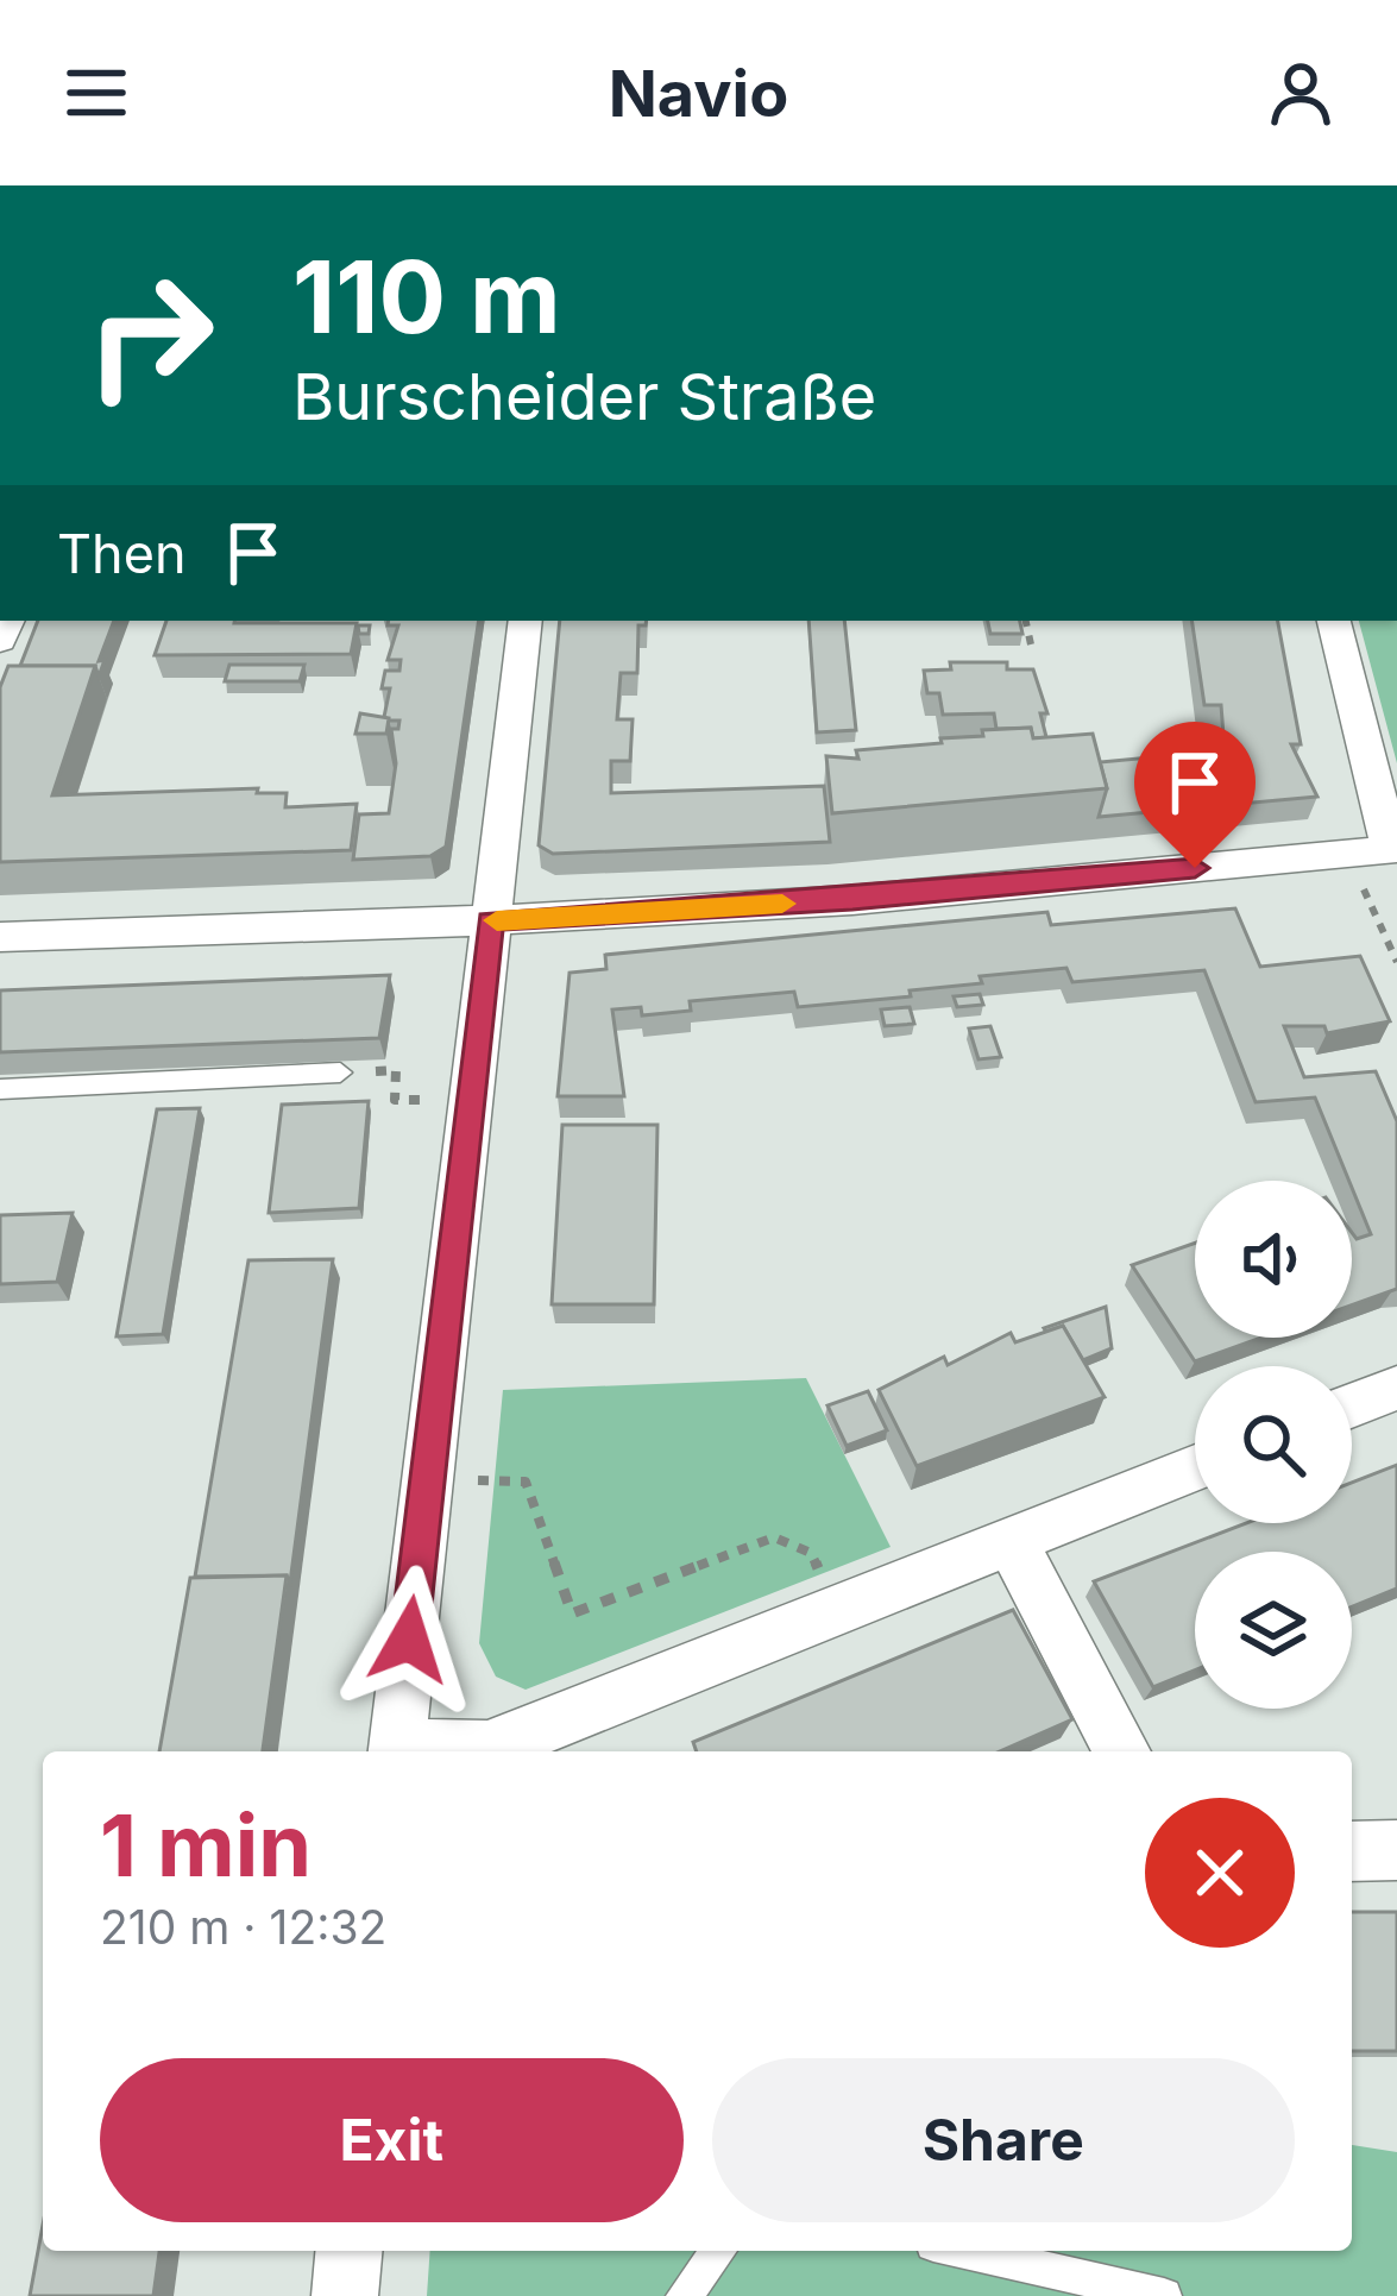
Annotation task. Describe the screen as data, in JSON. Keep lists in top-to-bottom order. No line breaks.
{"page":{"header":"Navio","turn":["110 m","Burscheider Straße"],"then":"Then","heading":["1 min","210 m · 12:32"],"buttons":["Exit","Share"]}}
